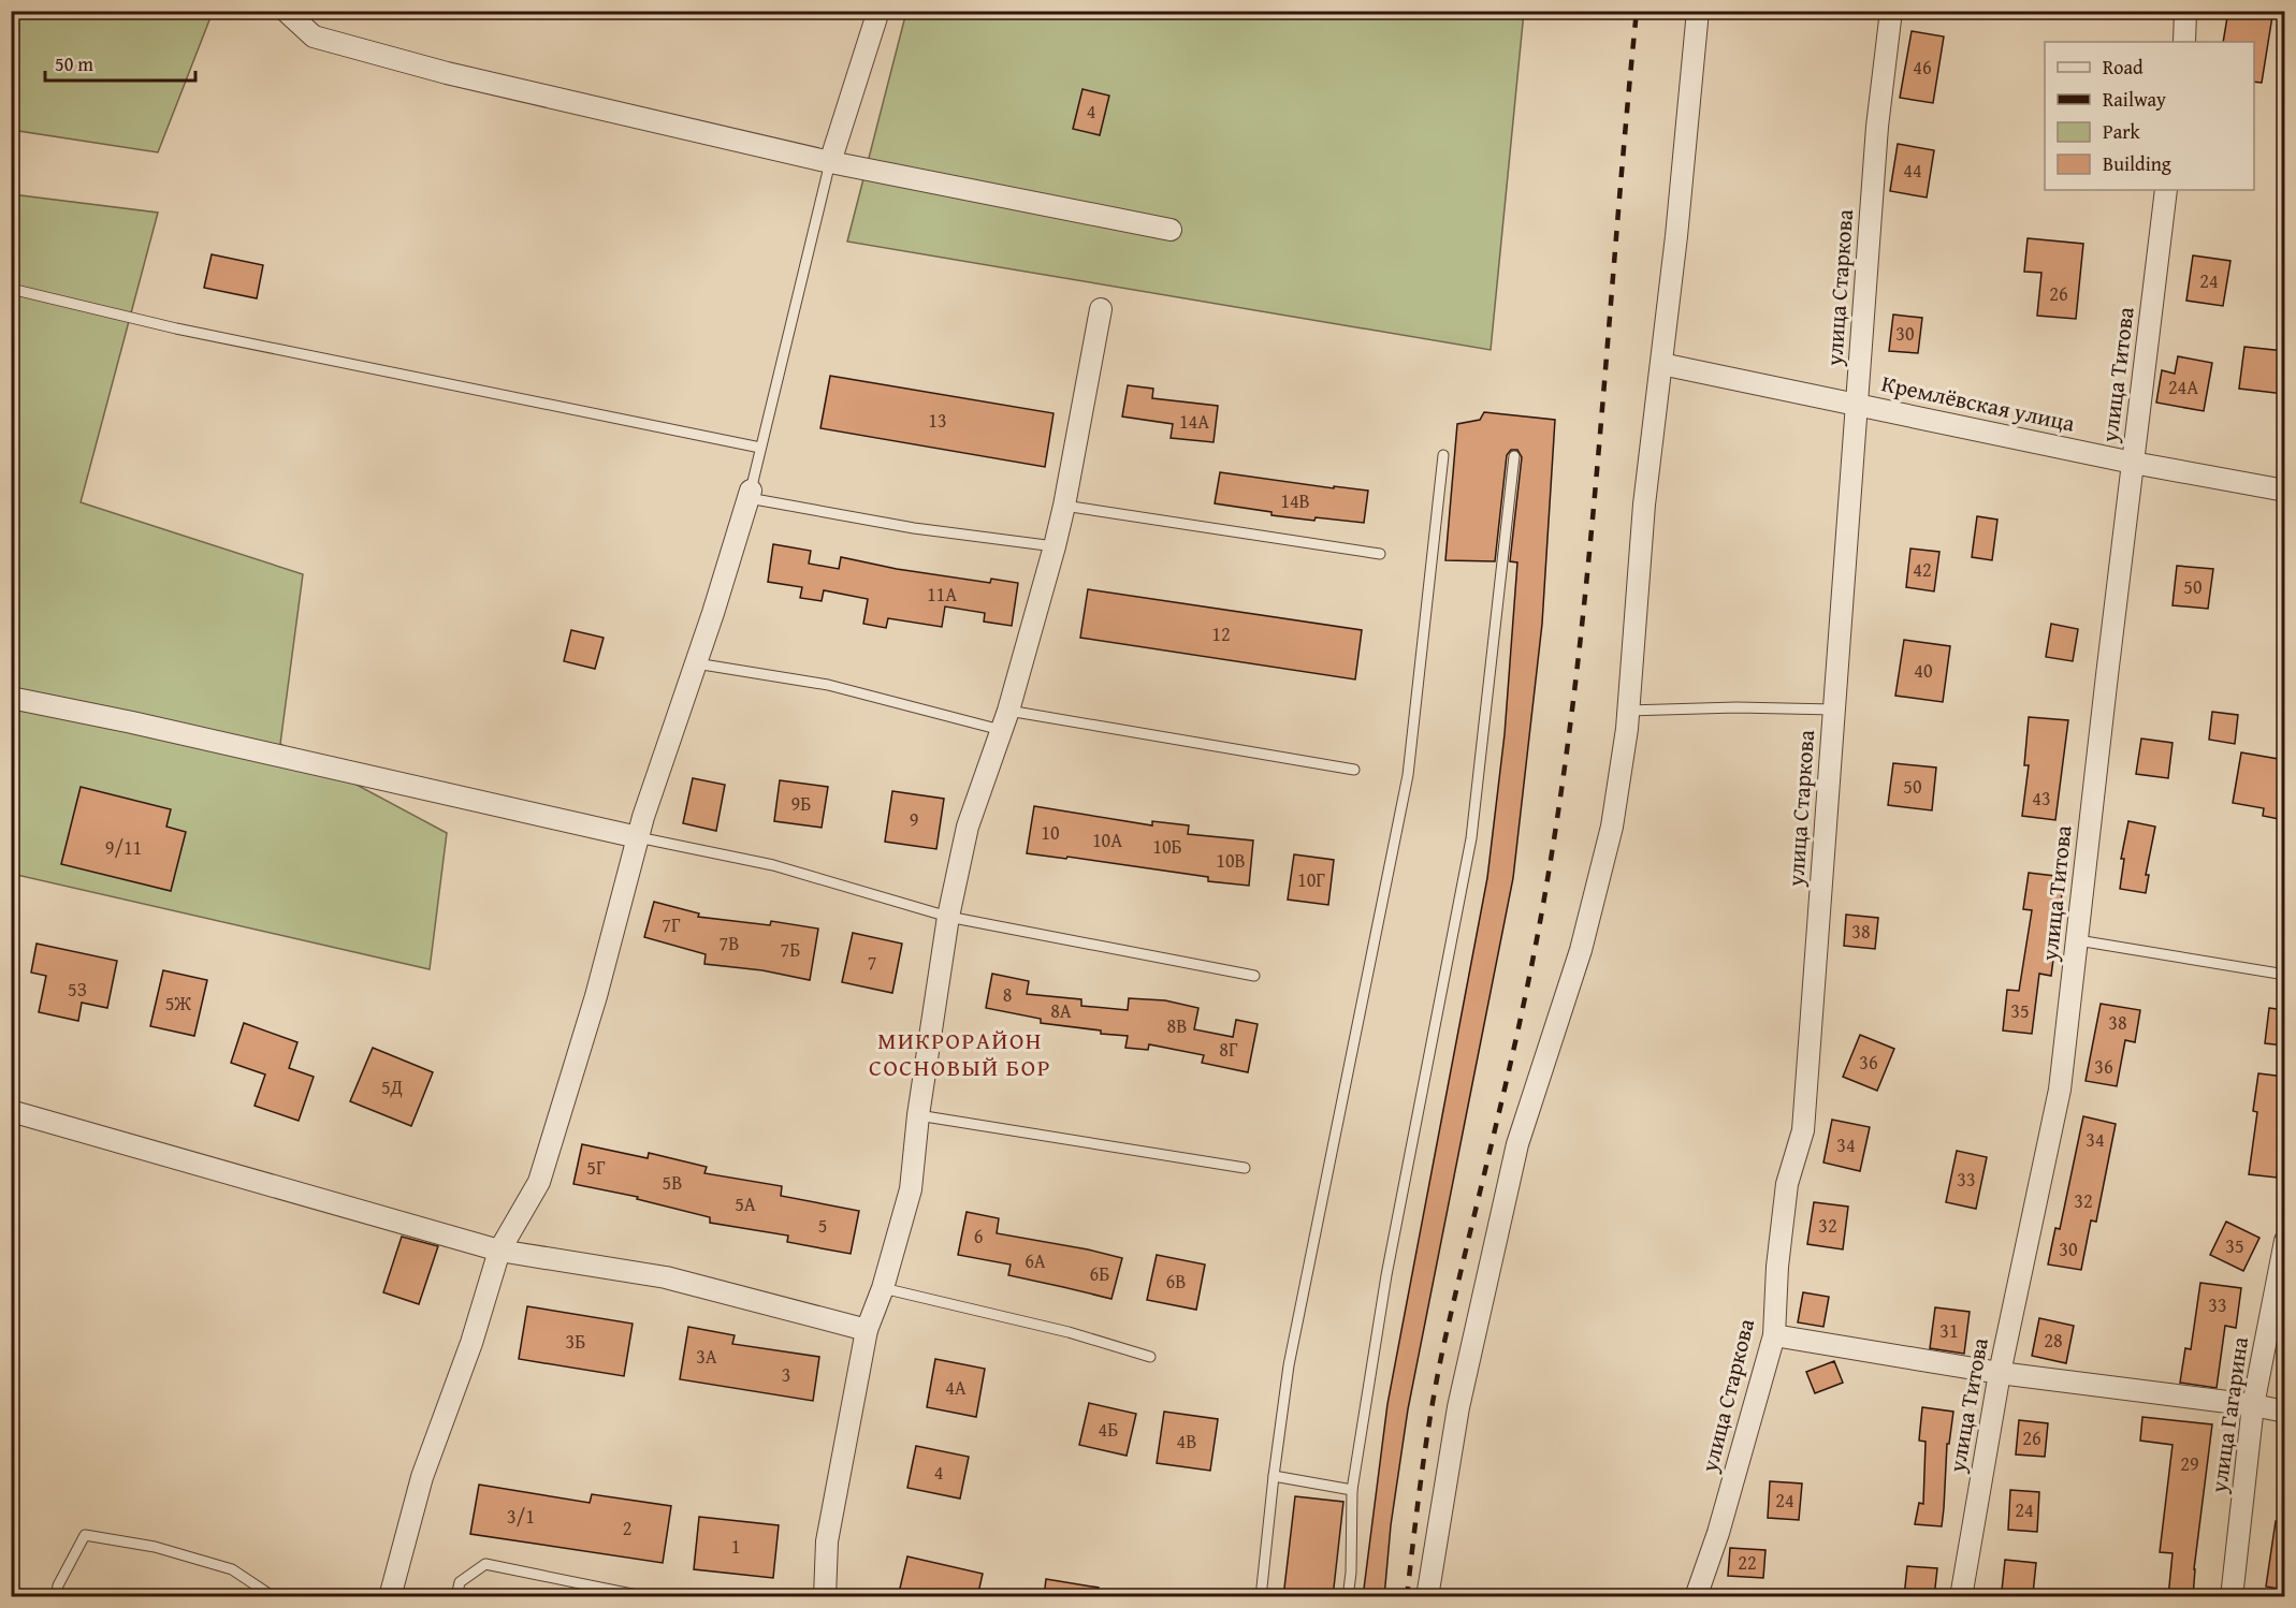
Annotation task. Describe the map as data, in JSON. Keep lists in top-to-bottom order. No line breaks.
{"streets":{"street":["улица Старкова","улица Титова","Кремлёвская улица","улица Гагарина"]},"crossings":[["улица Старкова","Кремлёвская улица"],["улица Титова","Кремлёвская улица"]],"districts":["МИКРОРАЙОН СОСНОВЫЙ БОР"],"house_numbers":["46","4","44","24","26","30","24А","13","14А","14В","42","50","11А","12","40","50","43","9Б","9","10","10А","10Б","9/11","10В","10Г","7Г","38","7В","7Б","7","5З","8","5Ж","8А","35","38","8В","8Г","36","36","5Д","34","34","5Г","33","5В","32","5А","5","32","6","35","30","6А","6Б","6В","33","31","28","3Б","3А","3","4А","4Б","26","4В","29","4","24","24","3/1","2","1","22"],"legend":["Road","Railway","Park","Building"],"scale_bar":"50 m"}
